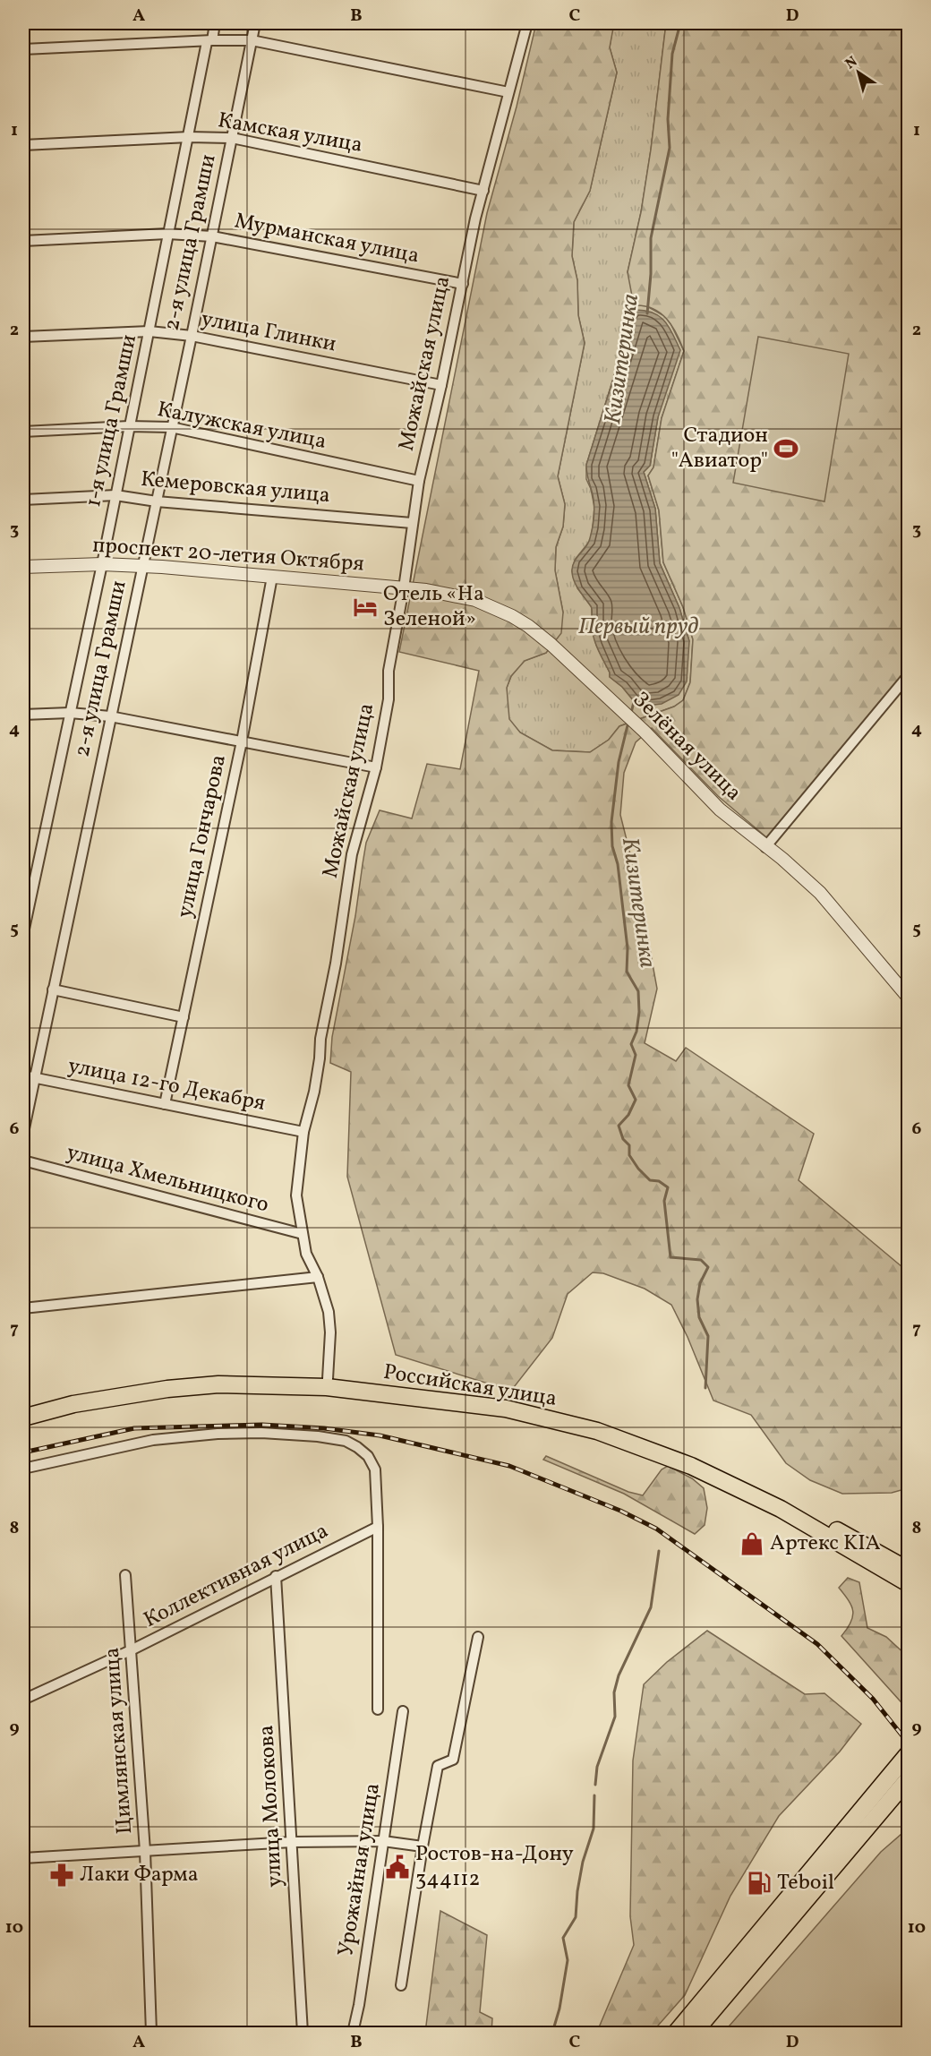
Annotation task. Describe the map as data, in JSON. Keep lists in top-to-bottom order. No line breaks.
{"streets":{"main road":["Российская улица"],"street":["Камская улица","Мурманская улица","2-я улица Грамши","улица Глинки","Можайская улица","1-я улица Грамши","Калужская улица","Кемеровская улица","проспект 20-летия Октября","Зелёная улица","улица Гончарова","улица 12-го Декабря","улица Хмельницкого","Коллективная улица","Цимлянская улица","улица Молокова","Урожайная улица"]},"crossings":[["Камская улица","2-я улица Грамши"],["Камская улица","Можайская улица"],["Камская улица","1-я улица Грамши"],["Мурманская улица","2-я улица Грамши"],["Мурманская улица","Можайская улица"],["Мурманская улица","1-я улица Грамши"],["2-я улица Грамши","улица Глинки"],["2-я улица Грамши","Калужская улица"],["2-я улица Грамши","Кемеровская улица"],["2-я улица Грамши","проспект 20-летия Октября"],["2-я улица Грамши","улица 12-го Декабря"],["улица Глинки","Можайская улица"],["улица Глинки","1-я улица Грамши"],["Можайская улица","Калужская улица"],["Можайская улица","Кемеровская улица"],["Можайская улица","проспект 20-летия Октября"],["Можайская улица","Зелёная улица"],["Можайская улица","улица 12-го Декабря"],["Можайская улица","улица Хмельницкого"],["Можайская улица","Российская улица"],["1-я улица Грамши","Калужская улица"],["1-я улица Грамши","Кемеровская улица"],["1-я улица Грамши","проспект 20-летия Октября"],["проспект 20-летия Октября","Зелёная улица"],["проспект 20-летия Октября","улица Гончарова"],["улица Гончарова","улица 12-го Декабря"],["Коллективная улица","Цимлянская улица"],["Коллективная улица","улица Молокова"]],"water":["Кизитеринка","Первый пруд"],"places":{"sports":["Стадион \"Авиатор\""],"hotel":["Отель «На Зеленой»"],"shop":["Артекс KIA"],"public building":["Ростов-на-Дону 344112"],"pharmacy":["Лаки Фарма"],"fuel station":["Teboil"]},"north":"top left","grid":{"columns":["A","B","C","D"],"rows":["1","2","3","4","5","6","7","8","9","10"]}}
